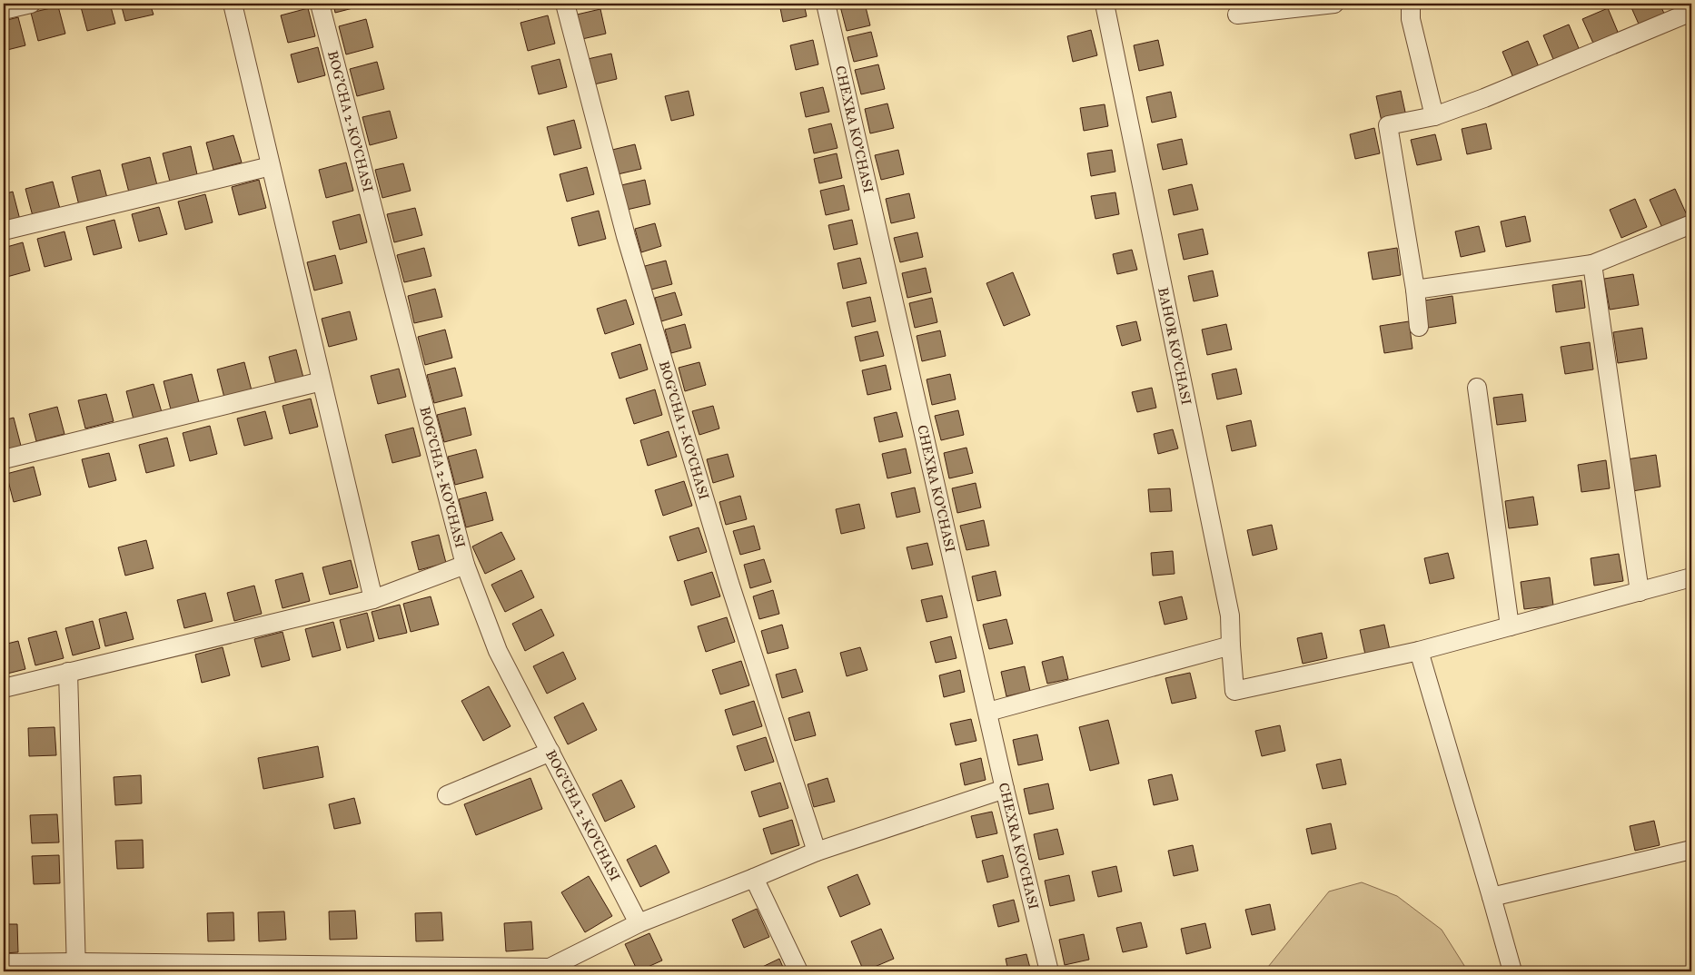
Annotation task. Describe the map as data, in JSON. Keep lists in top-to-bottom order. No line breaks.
{"streets":{"street":["BOG'CHA 2-KO'CHASI","CHEXRA KO'CHASI","BAHOR KO'CHASI","BOG'CHA 1-KO'CHASI"]}}
